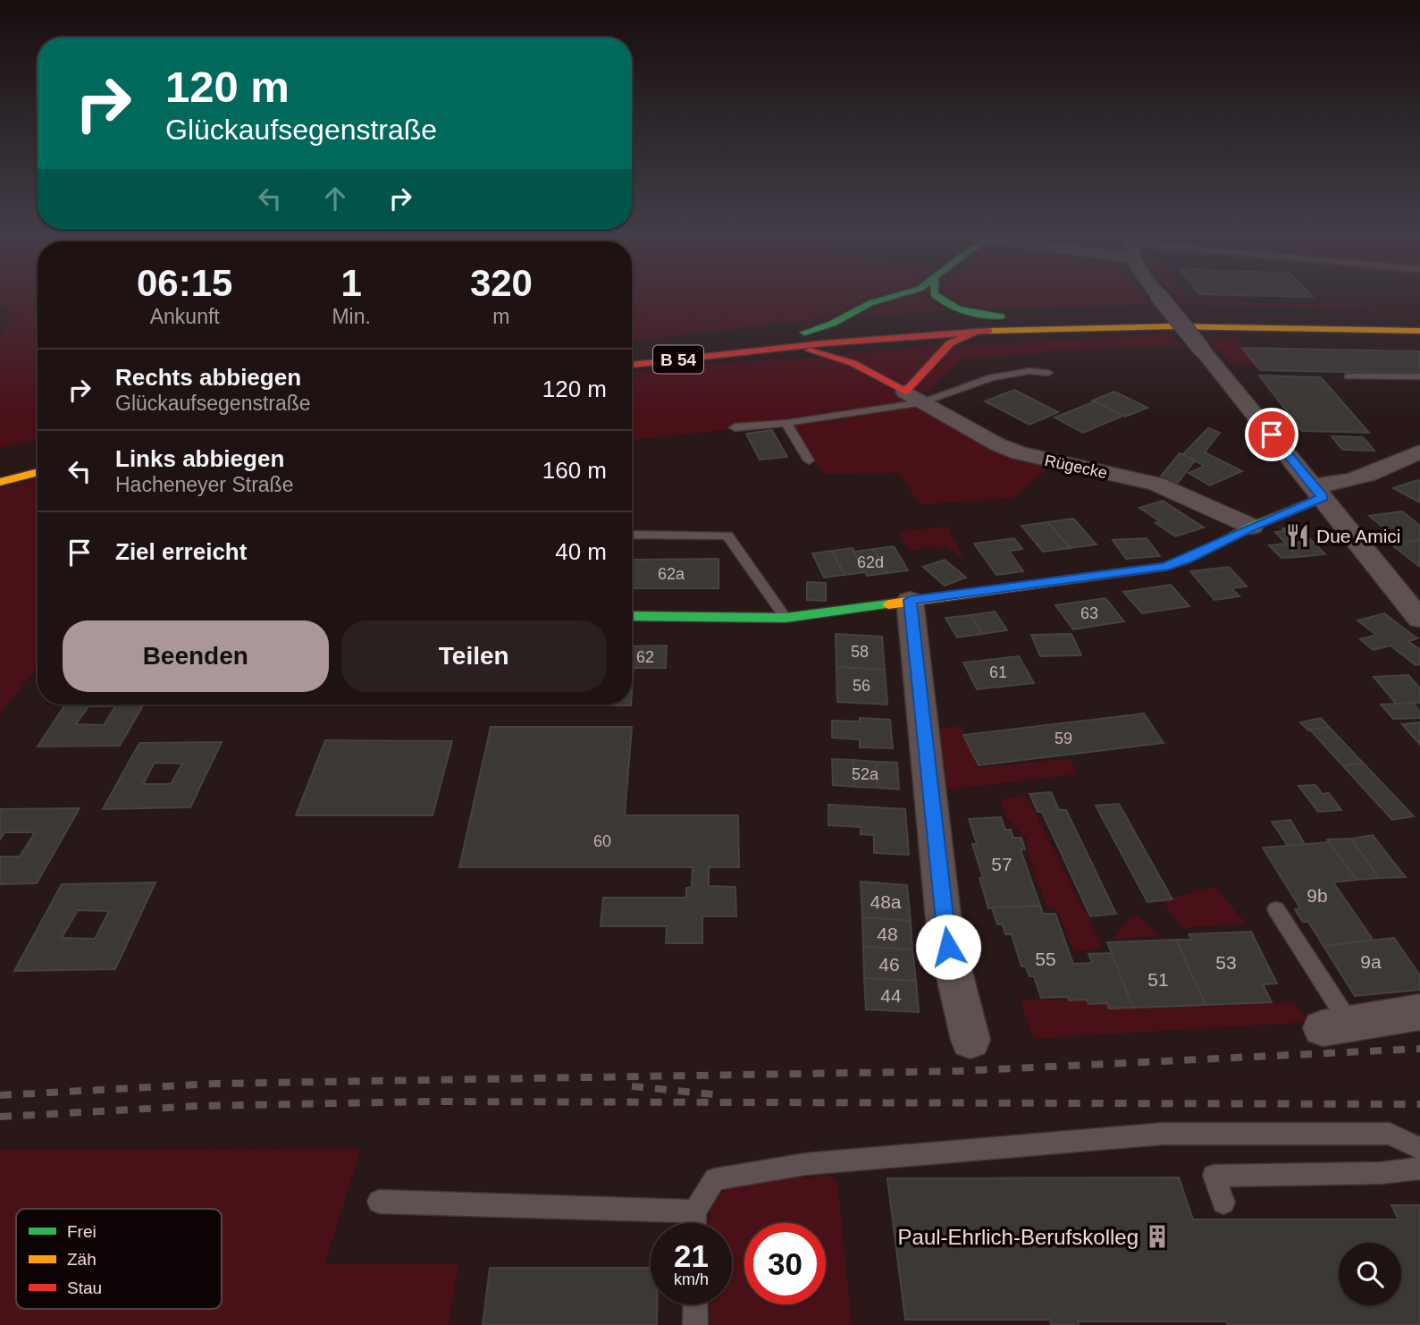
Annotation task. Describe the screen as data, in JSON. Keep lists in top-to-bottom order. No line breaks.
{"streets":{"main road":["B 54"],"street":["Rügecke"]},"places":{"restaurant":["Due Amici"],"building":["Paul-Ehrlich-Berufskolleg"]},"house_numbers":["62d","62a","63","58","62","61","56","59","52a","60","57","9b","48a","48","55","9a","53","46","51","44"],"legend":["Frei","Zäh","Stau"],"page":{"turn":["120 m","Glückaufsegenstraße"],"eta":["06:15","Ankunft","1","Min.","320","m"],"list":[{"name":"Rechts abbiegen","note":"Glückaufsegenstraße","value":"120 m"},{"name":"Links abbiegen","note":"Hacheneyer Straße","value":"160 m"},{"name":"Ziel erreicht","value":"40 m"}],"buttons":["Beenden","Teilen"],"speed":"21 km/h","limit":"30"}}
